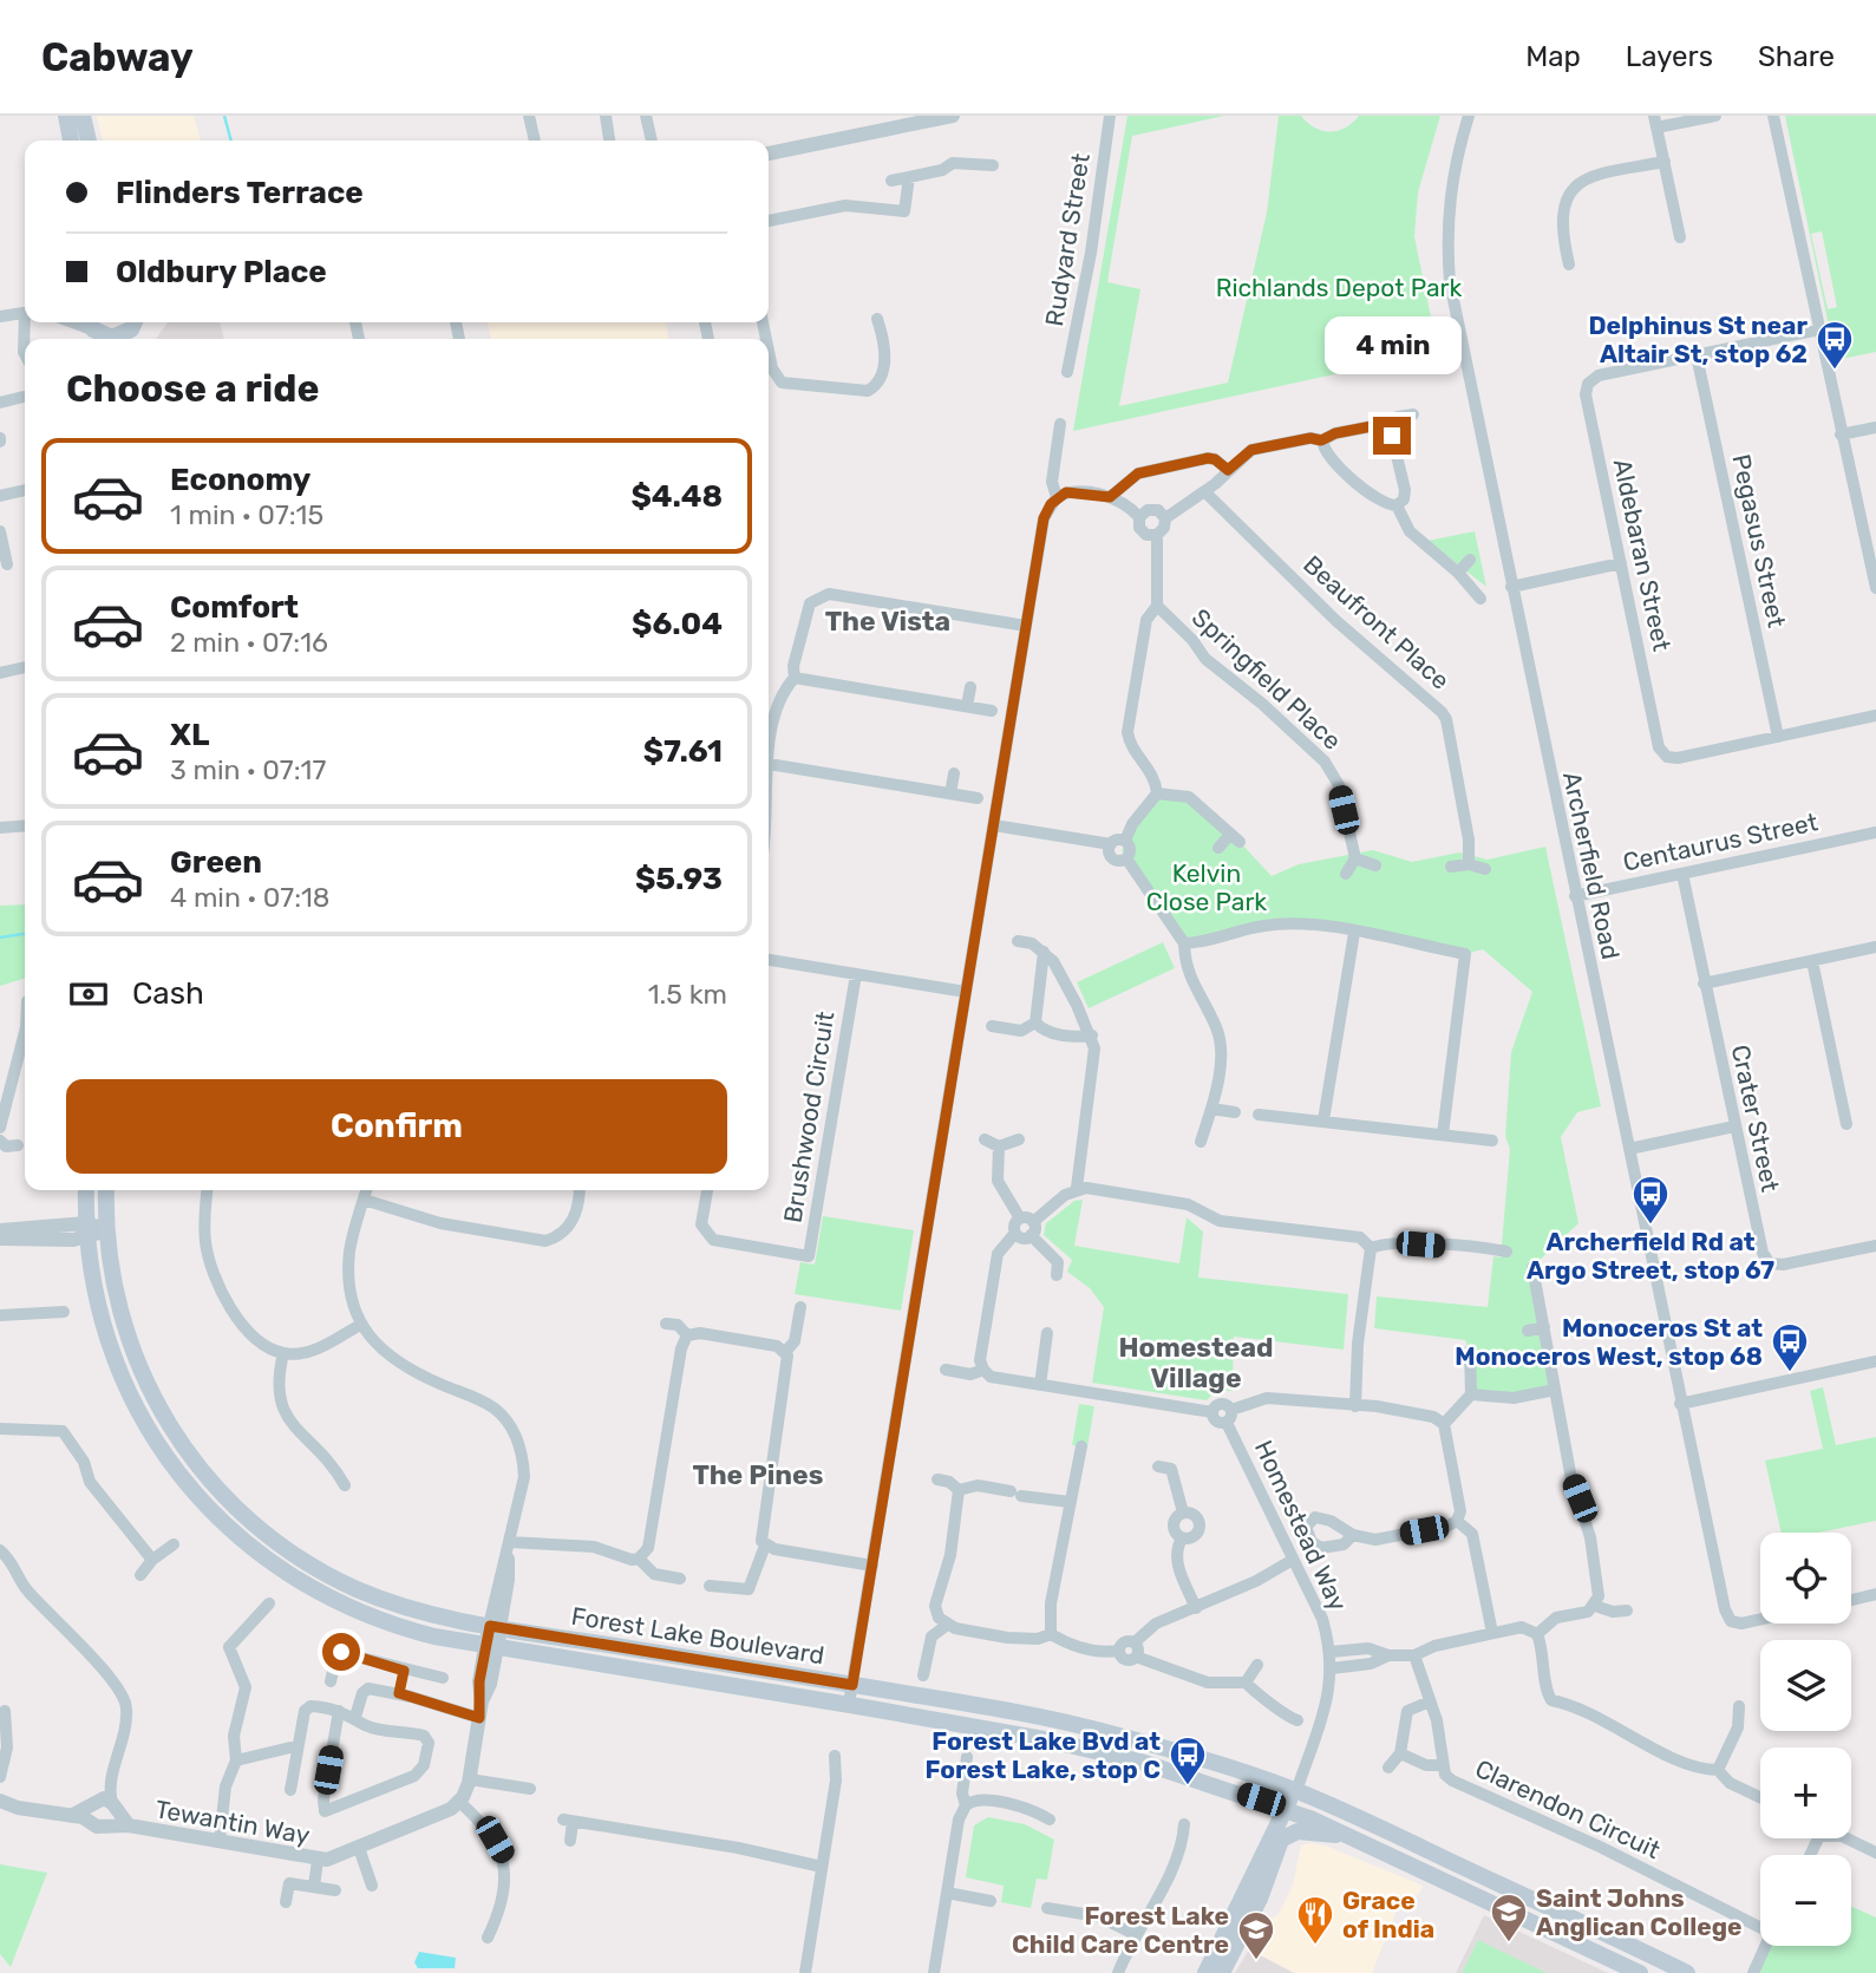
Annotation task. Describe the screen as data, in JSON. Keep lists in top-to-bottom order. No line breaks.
{"streets":{"main road":["Forest Lake Boulevard"],"street":["Rudyard Street","Pegasus Street","Aldebaran Street","Beaufront Place","Springfield Place","Centaurus Street","Archerfield Road","Brushwood Circuit","Crater Street","Homestead Way","Clarendon Circuit","Tewantin Way"]},"crossings":[["Pegasus Street","Aldebaran Street"],["Centaurus Street","Archerfield Road"],["Centaurus Street","Crater Street"],["Homestead Way","Forest Lake Boulevard"]],"districts":["The Vista","Homestead Village","The Pines"],"parks":["Richlands Depot Park","Kelvin Close Park"],"places":{"bus stop":["Delphinus St near Altair St, stop 62","Archerfield Rd at Argo Street, stop 67","Monoceros St at Monoceros West, stop 68","Forest Lake Bvd at Forest Lake, stop C"],"school or university":["Saint Johns Anglican College","Forest Lake Child Care Centre"],"restaurant":["Grace of India"]},"page":{"header":"Cabway","nav":["Map","Layers","Share"],"banner":["Flinders Terrace","Oldbury Place"],"bubble":"4 min","heading":"Choose a ride","list":[{"name":"Economy","note":"1 min · 07:15","value":"$4.48"},{"name":"Comfort","note":"2 min · 07:16","value":"$6.04"},{"name":"XL","note":"3 min · 07:17","value":"$7.61"},{"name":"Green","note":"4 min · 07:18","value":"$5.93"}],"pay":["Cash","1.5 km"],"buttons":"Confirm","map_buttons":["+","−"]}}
